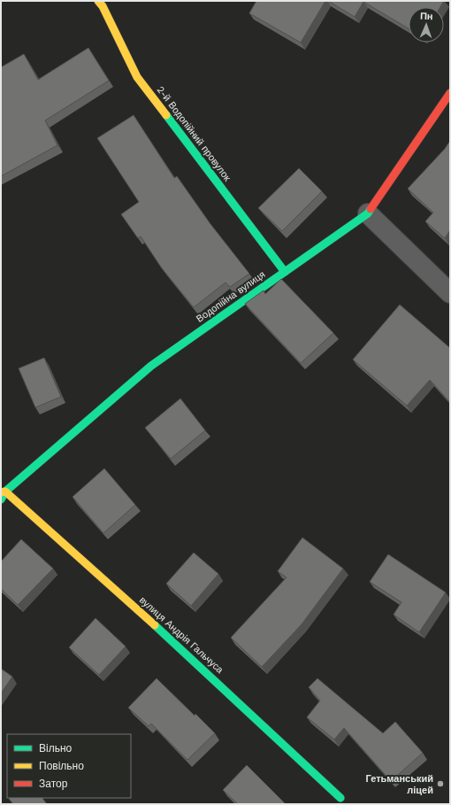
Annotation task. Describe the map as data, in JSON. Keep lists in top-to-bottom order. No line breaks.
{"streets":{"street":["2-й Водопійний провулок","Водопійна вулиця","вулиця Андрія Гальчуса"]},"crossings":[["2-й Водопійний провулок","Водопійна вулиця"],["Водопійна вулиця","вулиця Андрія Гальчуса"]],"places":["Гетьманський ліцей"],"legend":["Вільно","Повільно","Затор"],"north":"top"}
